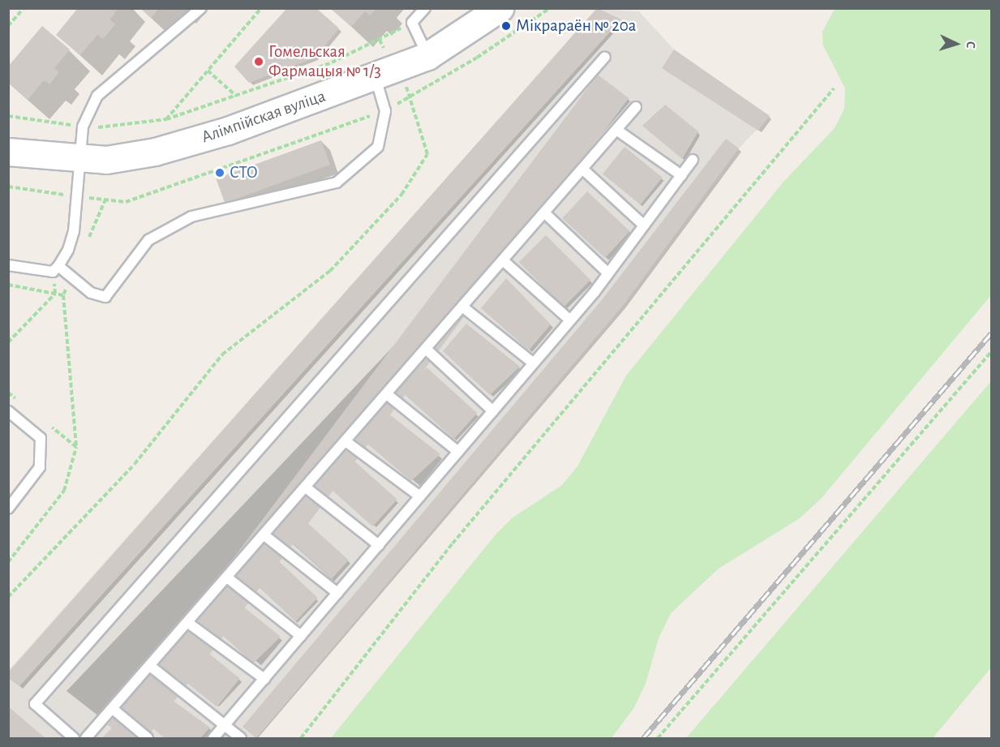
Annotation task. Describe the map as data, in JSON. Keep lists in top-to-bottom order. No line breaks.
{"streets":{"street":["Алімпійская вуліца"]},"places":["Мікрараён № 20а","Гомельская Фармацыя № 1/3","СТО"],"north":"right"}
